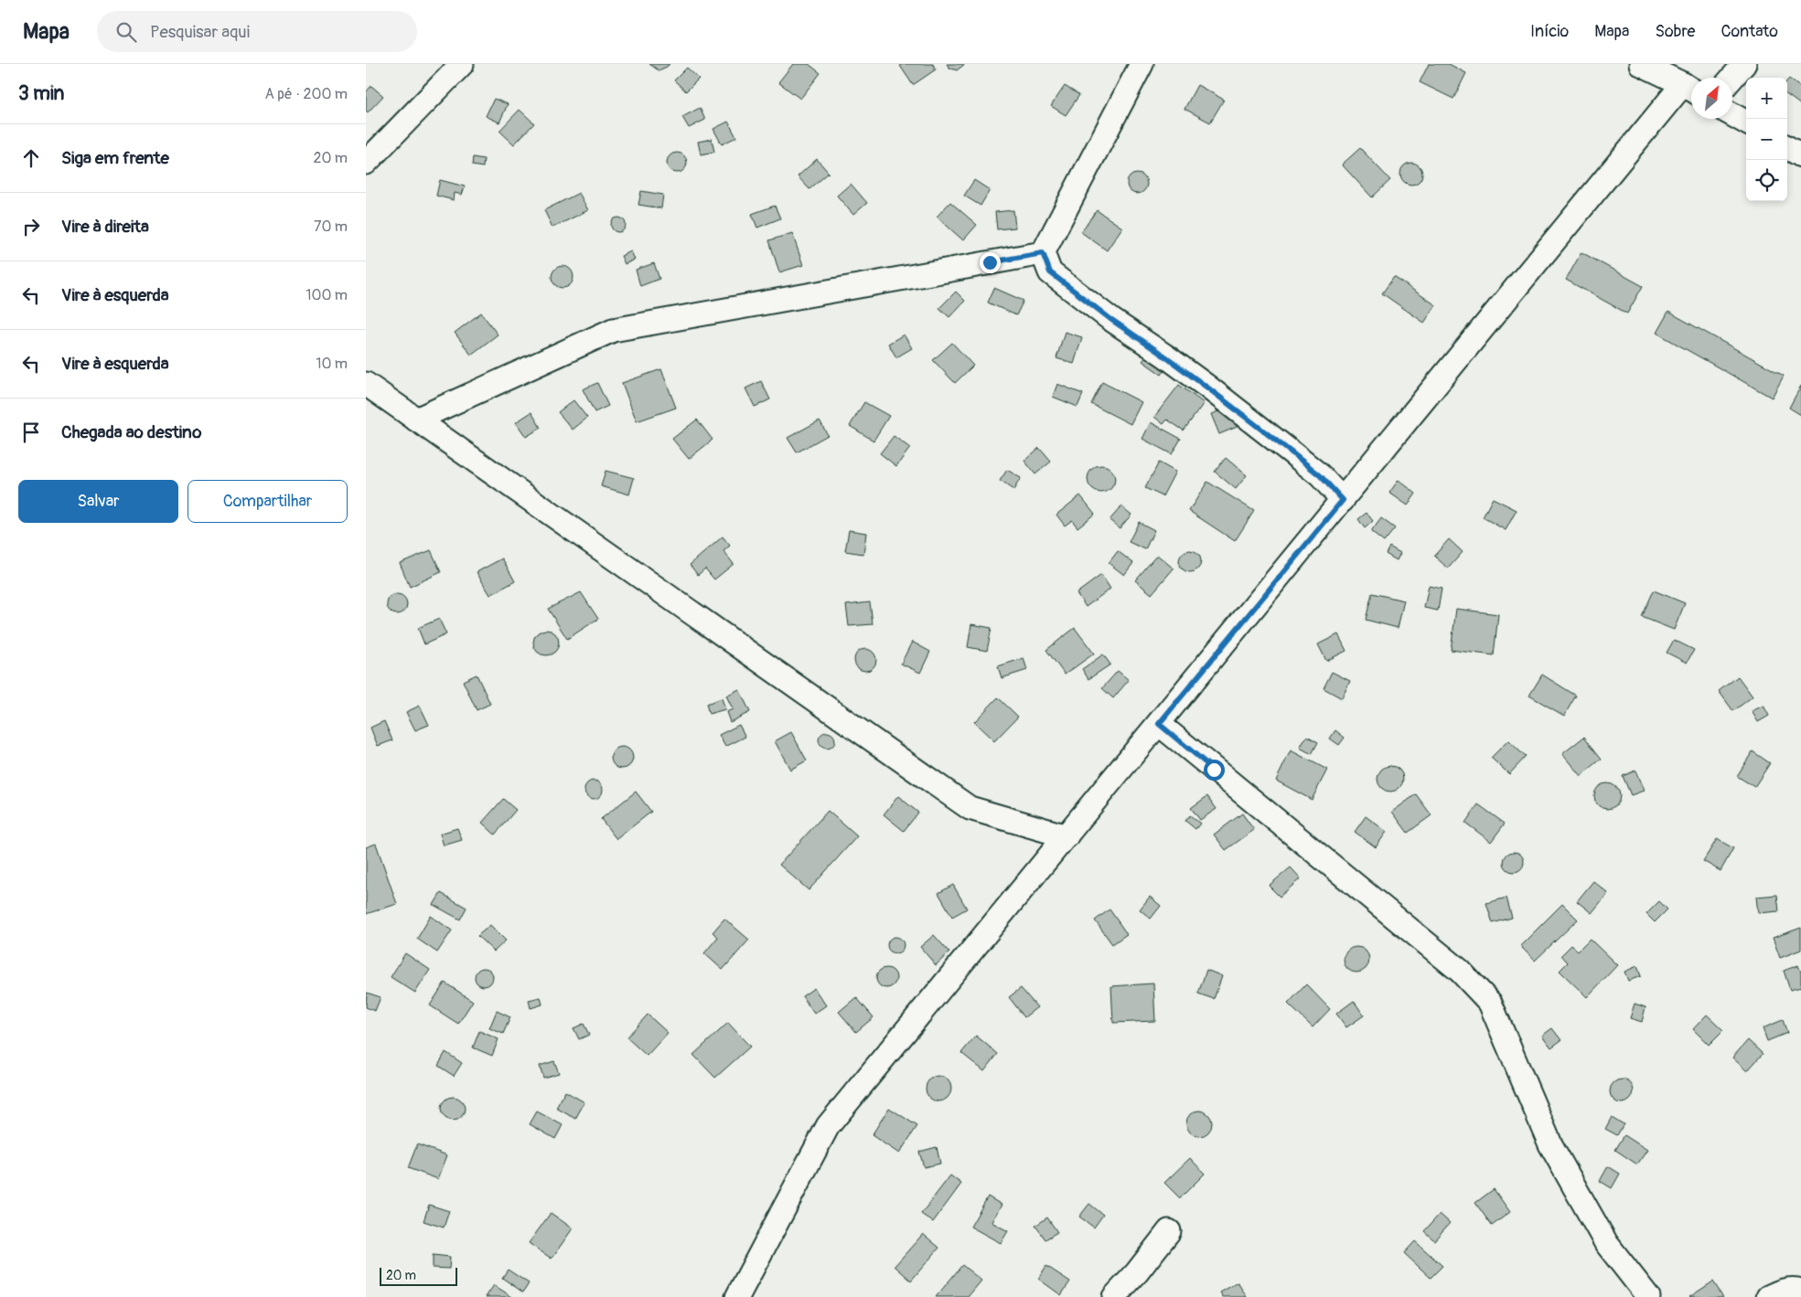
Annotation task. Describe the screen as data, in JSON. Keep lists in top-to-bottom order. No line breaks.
{"scale_bar":"20 m","north":"top right","page":{"header":"Mapa","search":"Pesquisar aqui","nav":["Início","Mapa","Sobre","Contato"],"heading":["3 min","A pé · 200 m"],"map_buttons":["+","−"],"list":[["Siga em frente","20 m"],["Vire à direita","70 m"],["Vire à esquerda","100 m"],["Vire à esquerda","10 m"],"Chegada ao destino"],"buttons":["Salvar","Compartilhar"],"scale":"20 m"}}
